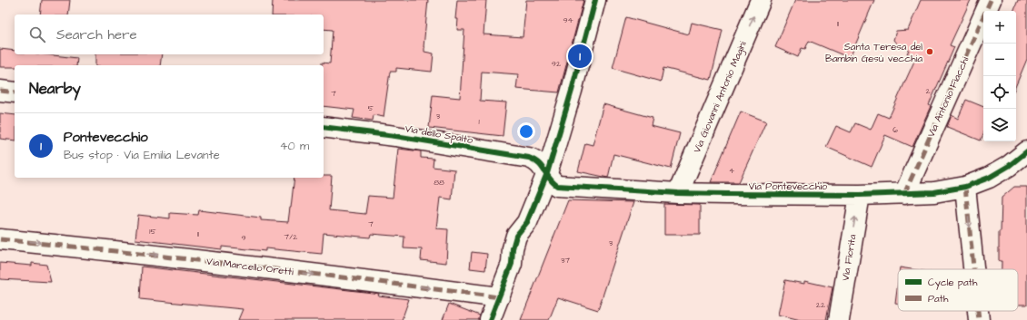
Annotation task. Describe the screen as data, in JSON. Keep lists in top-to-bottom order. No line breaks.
{"streets":{"street":["Via Giovanni Antonio Magini","Via Antonio Fiacchi","Via dello Spalto","Via Pontevecchio","Via Fiorita","Via Marcello Oretti"]},"crossings":[["Via Giovanni Antonio Magini","Via Pontevecchio"],["Via Antonio Fiacchi","Via Pontevecchio"],["Via dello Spalto","Via Pontevecchio"],["Via Pontevecchio","Via Fiorita"]],"one_way":["Via Marcello Oretti"],"places":["Santa Teresa del Bambin Gesù vecchia"],"house_numbers":["94","11","92","2","7","5","3","1","6","4","88","7","15","11","7/2","9","3","37","22"],"legend":["Cycle path","Path"],"page":{"map_buttons":["+","−"],"search":"Search here","pins":"1","heading":"Nearby","list":[{"mark":"1","name":"Pontevecchio","note":"Bus stop · Via Emilia Levante","value":"40 m"}]}}
